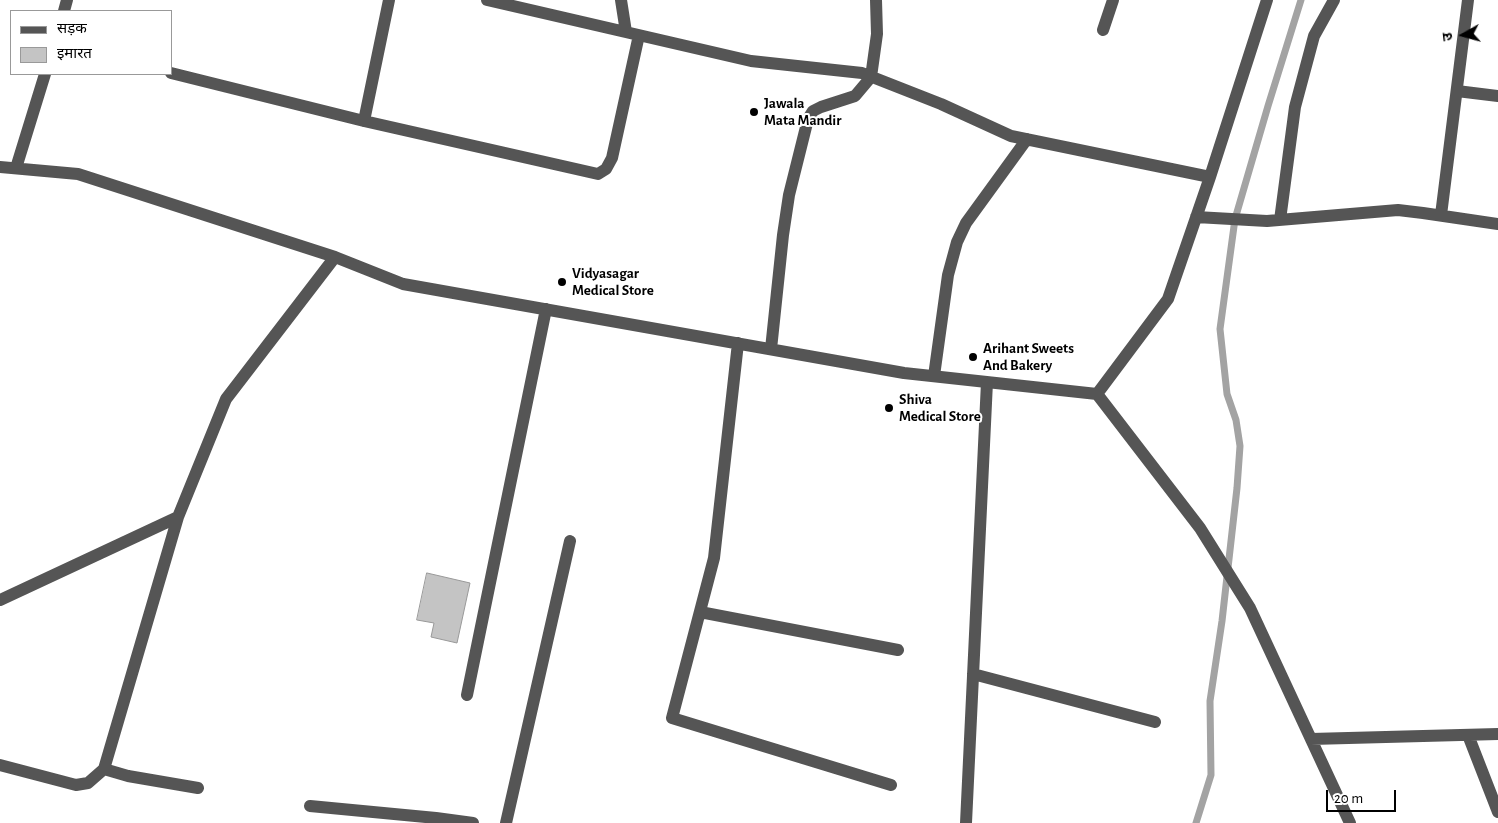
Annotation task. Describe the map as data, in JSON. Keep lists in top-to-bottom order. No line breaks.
{"places":["Jawala Mata Mandir","Vidyasagar Medical Store","Arihant Sweets And Bakery","Shiva Medical Store"],"legend":["सड़क","इमारत"],"scale_bar":"20 m","north":"left"}
